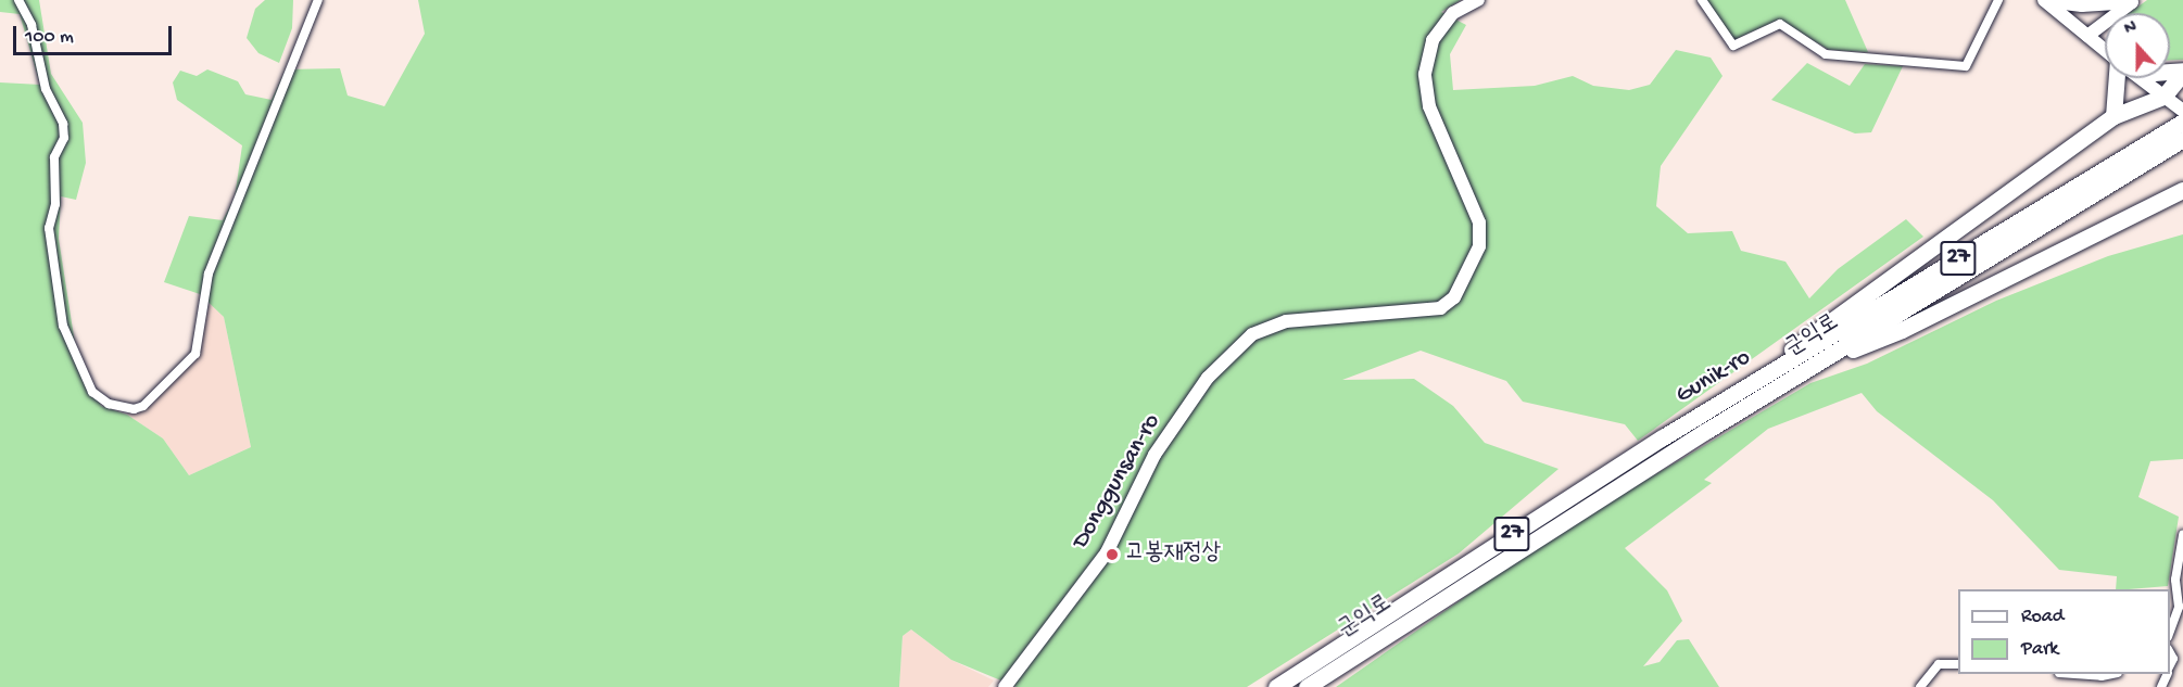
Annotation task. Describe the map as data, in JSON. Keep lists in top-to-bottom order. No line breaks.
{"streets":{"highway":["27","군익로","Gunik-ro"],"street":["Donggunsan-ro"]},"crossings":[["군익로","Gunik-ro"]],"places":["고봉재정상"],"legend":["Road","Park"],"scale_bar":"100 m","north":"top"}
